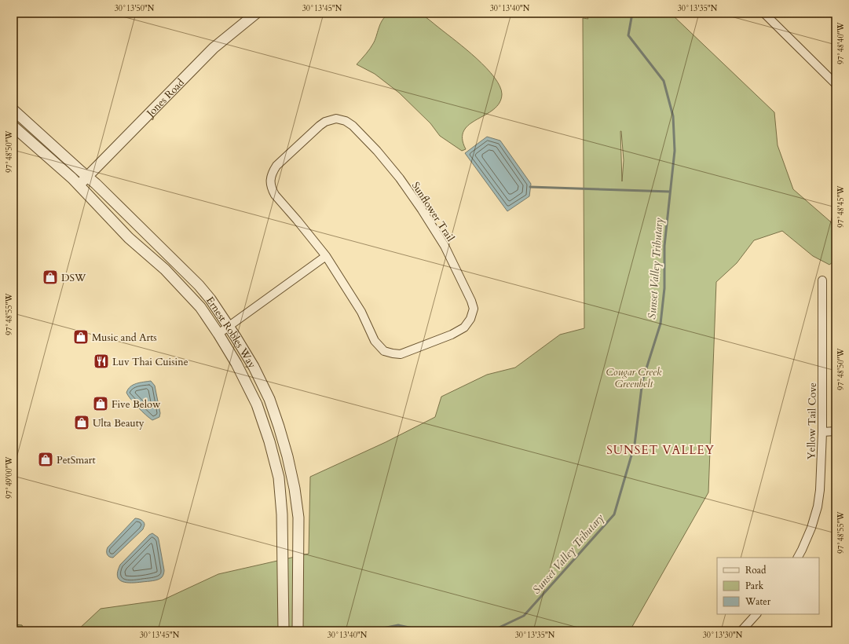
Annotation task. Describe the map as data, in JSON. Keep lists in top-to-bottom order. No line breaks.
{"streets":{"street":["Jones Road","Sunflower Trail","Ernest Robles Way","Yellow Tail Cove"]},"crossings":[["Jones Road","Ernest Robles Way"]],"districts":["SUNSET VALLEY"],"water":["Sunset Valley Tributary"],"parks":["Cougar Creek Greenbelt"],"places":{"shop":["DSW","Music and Arts","Five Below","Ulta Beauty","PetSmart"],"restaurant":["Luv Thai Cuisine"]},"legend":["Road","Park","Water"],"coordinates":["30°13'50\"N","30°13'45\"N","30°13'40\"N","30°13'35\"N","97°48'40\"W","97°48'50\"W","97°48'45\"W","97°48'55\"W","97°49'00\"W","30°13'30\"N"]}
